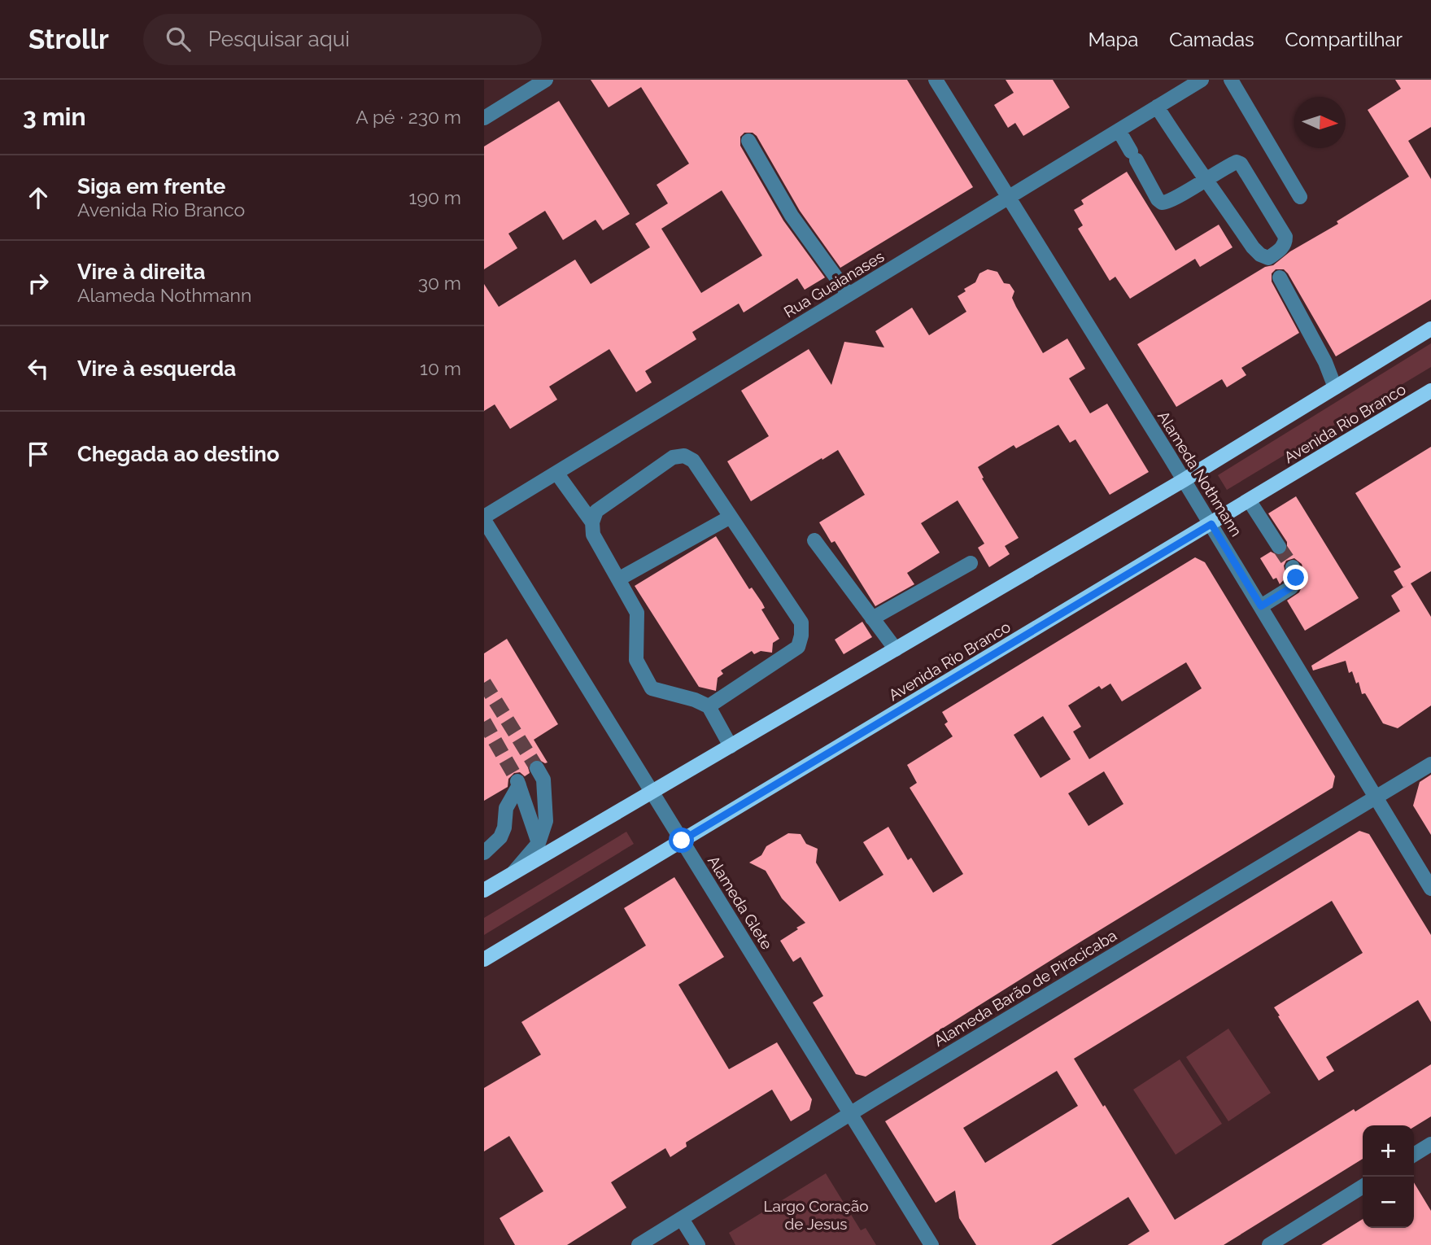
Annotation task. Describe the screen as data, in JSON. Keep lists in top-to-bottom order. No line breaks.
{"streets":{"main road":["Avenida Rio Branco"],"street":["Rua Guaianases","Alameda Nothmann","Alameda Glete","Alameda Barão de Piracicaba"]},"crossings":[["Rua Guaianases","Alameda Nothmann"],["Rua Guaianases","Alameda Glete"],["Avenida Rio Branco","Alameda Nothmann"],["Avenida Rio Branco","Alameda Glete"],["Alameda Nothmann","Alameda Barão de Piracicaba"],["Alameda Glete","Alameda Barão de Piracicaba"]],"parks":["Largo Coração de Jesus"],"north":"right","page":{"header":"Strollr","search":"Pesquisar aqui","nav":["Mapa","Camadas","Compartilhar"],"heading":["3 min","A pé · 230 m"],"list":[["Siga em frente","Avenida Rio Branco","190 m"],["Vire à direita","Alameda Nothmann","30 m"],["Vire à esquerda","10 m"],"Chegada ao destino"],"map_buttons":["+","−"]}}
